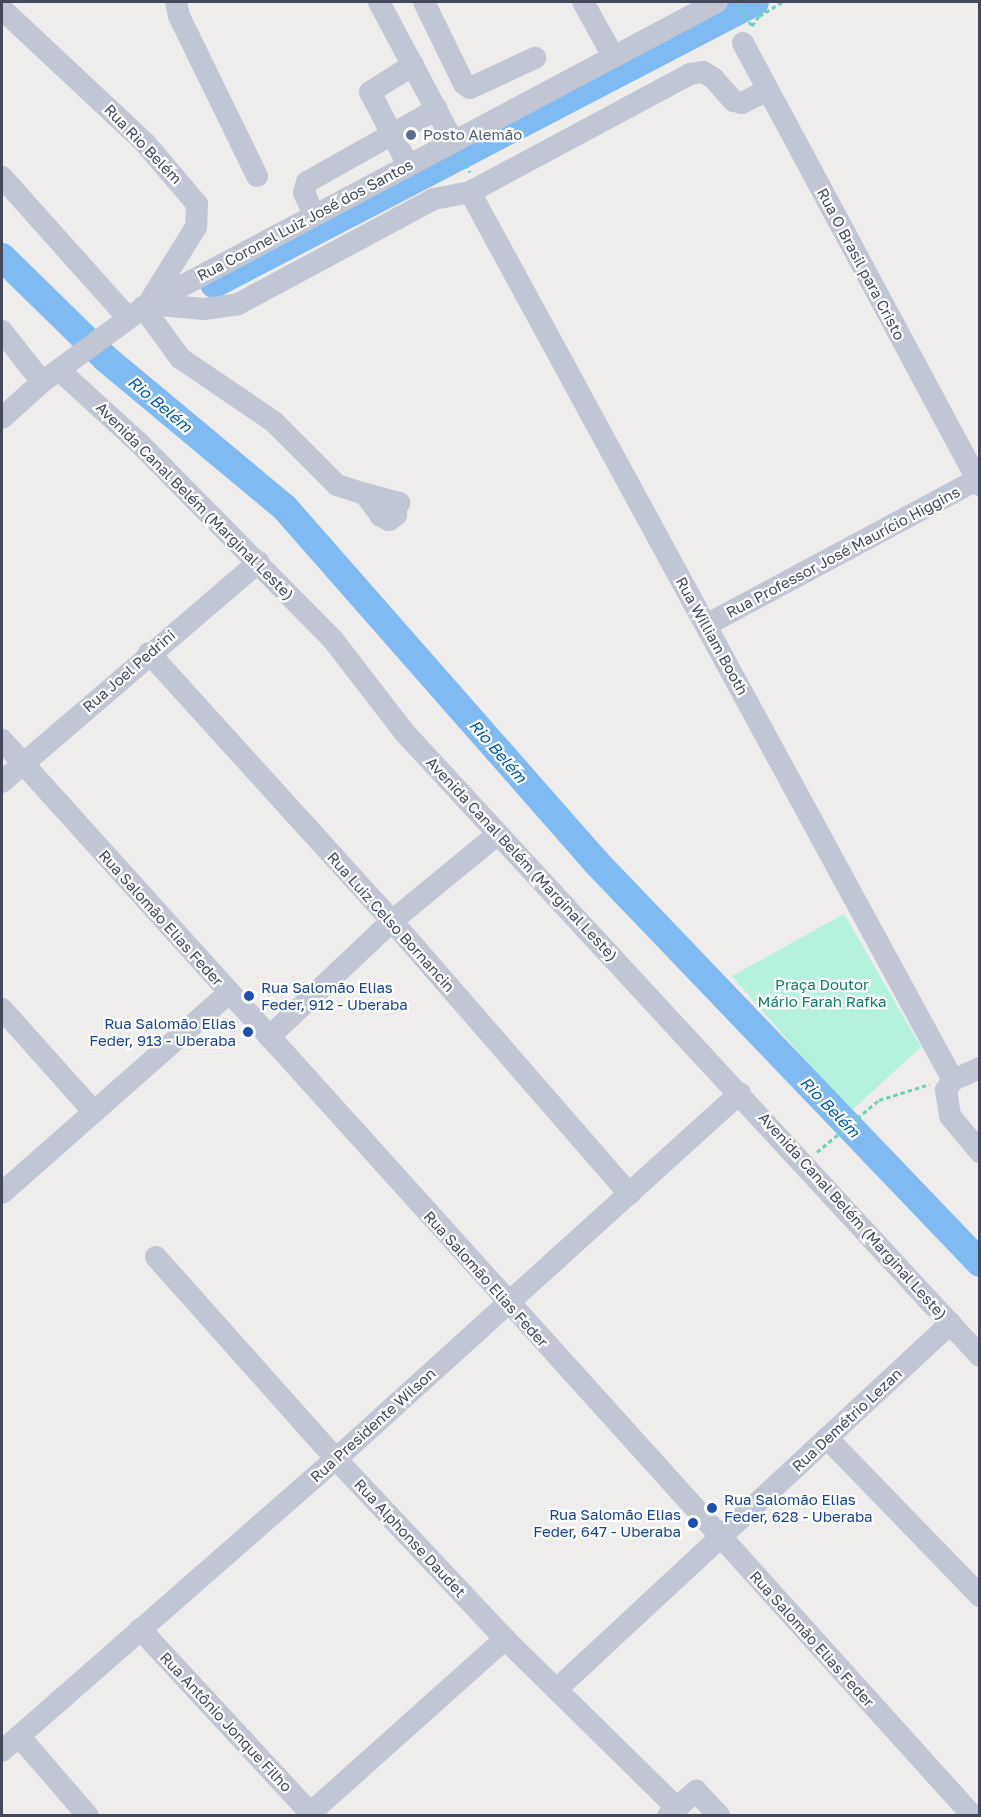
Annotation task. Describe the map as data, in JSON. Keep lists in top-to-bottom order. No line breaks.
{"streets":{"street":["Rua Rio Belém","Rua Coronel Luiz José dos Santos","Rua O Brasil para Cristo","Avenida Canal Belém (Marginal Leste)","Rua Professor José Maurício Higgins","Rua William Booth","Rua Joel Pedrini","Rua Salomão Elias Feder","Rua Luiz Celso Bornancin","Rua Demétrio Lezan","Rua Presidente Wilson","Rua Alphonse Daudet","Rua Antônio Jonque Filho"]},"crossings":[["Rua Rio Belém","Rua Coronel Luiz José dos Santos"],["Rua O Brasil para Cristo","Rua Professor José Maurício Higgins"],["Avenida Canal Belém (Marginal Leste)","Rua Joel Pedrini"],["Avenida Canal Belém (Marginal Leste)","Rua Demétrio Lezan"],["Avenida Canal Belém (Marginal Leste)","Rua Presidente Wilson"],["Rua Professor José Maurício Higgins","Rua William Booth"],["Rua Joel Pedrini","Rua Salomão Elias Feder"],["Rua Joel Pedrini","Rua Luiz Celso Bornancin"],["Rua Salomão Elias Feder","Rua Demétrio Lezan"],["Rua Salomão Elias Feder","Rua Presidente Wilson"],["Rua Luiz Celso Bornancin","Rua Presidente Wilson"],["Rua Demétrio Lezan","Rua Alphonse Daudet"],["Rua Presidente Wilson","Rua Alphonse Daudet"],["Rua Presidente Wilson","Rua Antônio Jonque Filho"]],"water":["Rio Belém"],"parks":["Praça Doutor Mário Farah Rafka"],"places":["Posto Alemão","Rua Salomão Elias Feder, 912 - Uberaba","Rua Salomão Elias Feder, 913 - Uberaba","Rua Salomão Elias Feder, 628 - Uberaba","Rua Salomão Elias Feder, 647 - Uberaba"]}
